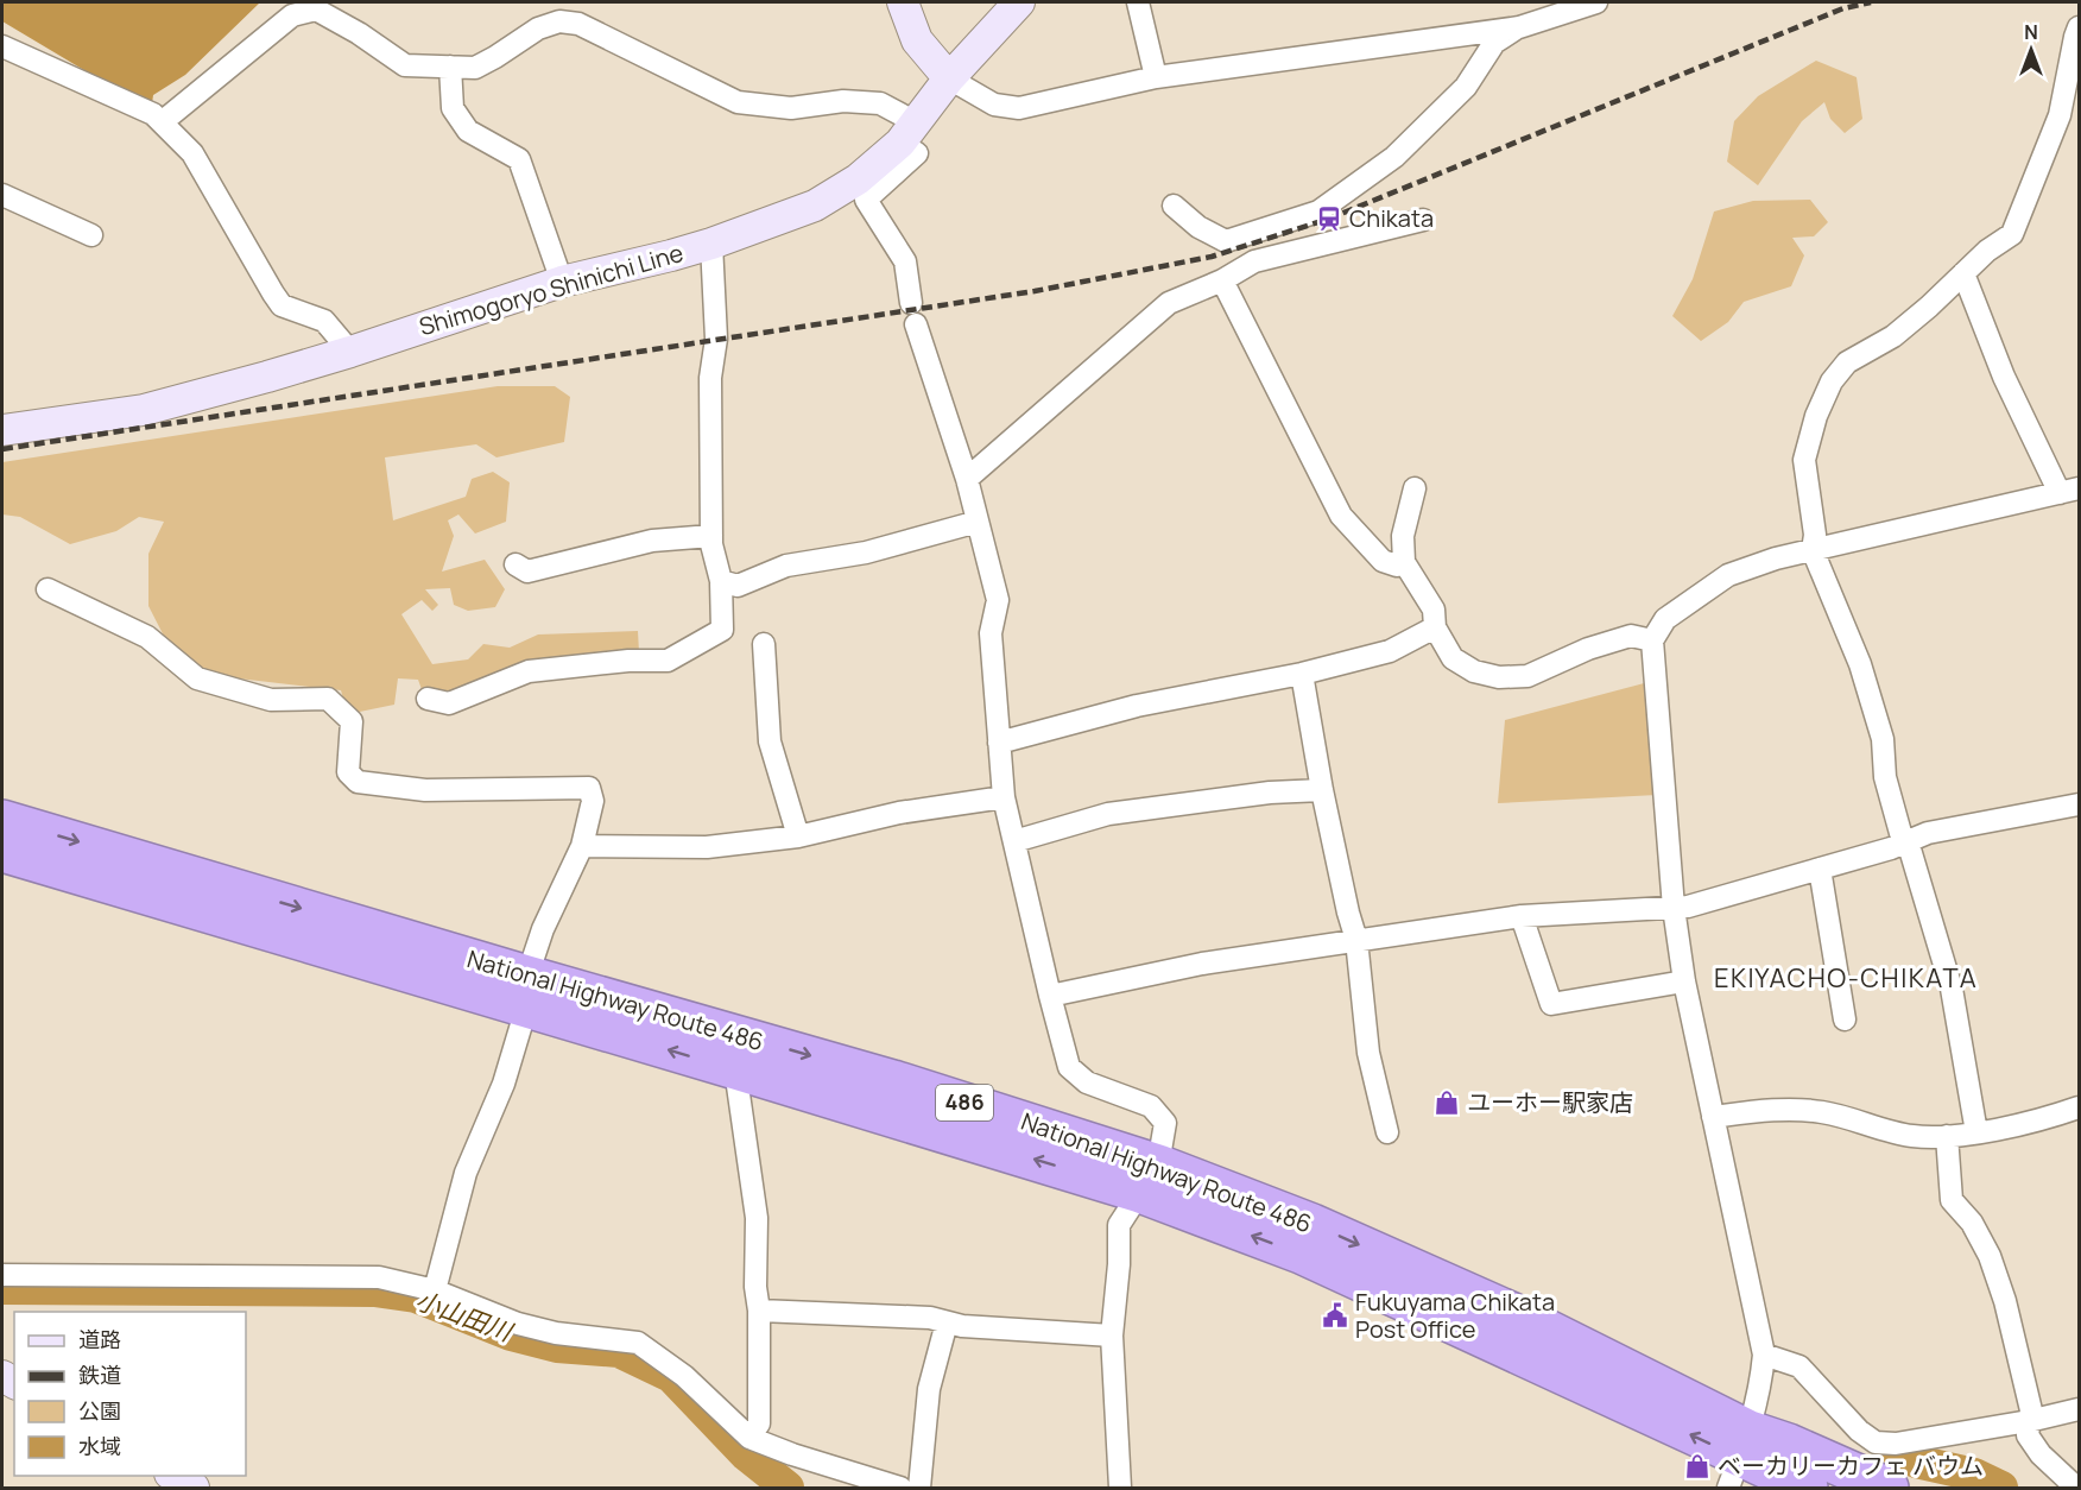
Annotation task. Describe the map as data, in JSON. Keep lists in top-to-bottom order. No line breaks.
{"streets":{"highway":["National Highway Route 486","486"],"main road":["Shimogoryo Shinichi Line"]},"districts":["EKIYACHO-CHIKATA"],"water":["小山田川"],"places":{"station":["Chikata"],"shop":["ユーホー駅家店","ベーカリーカフェ バウム"],"public building":["Fukuyama Chikata Post Office"]},"legend":["道路","鉄道","公園","水域"],"north":"top"}
